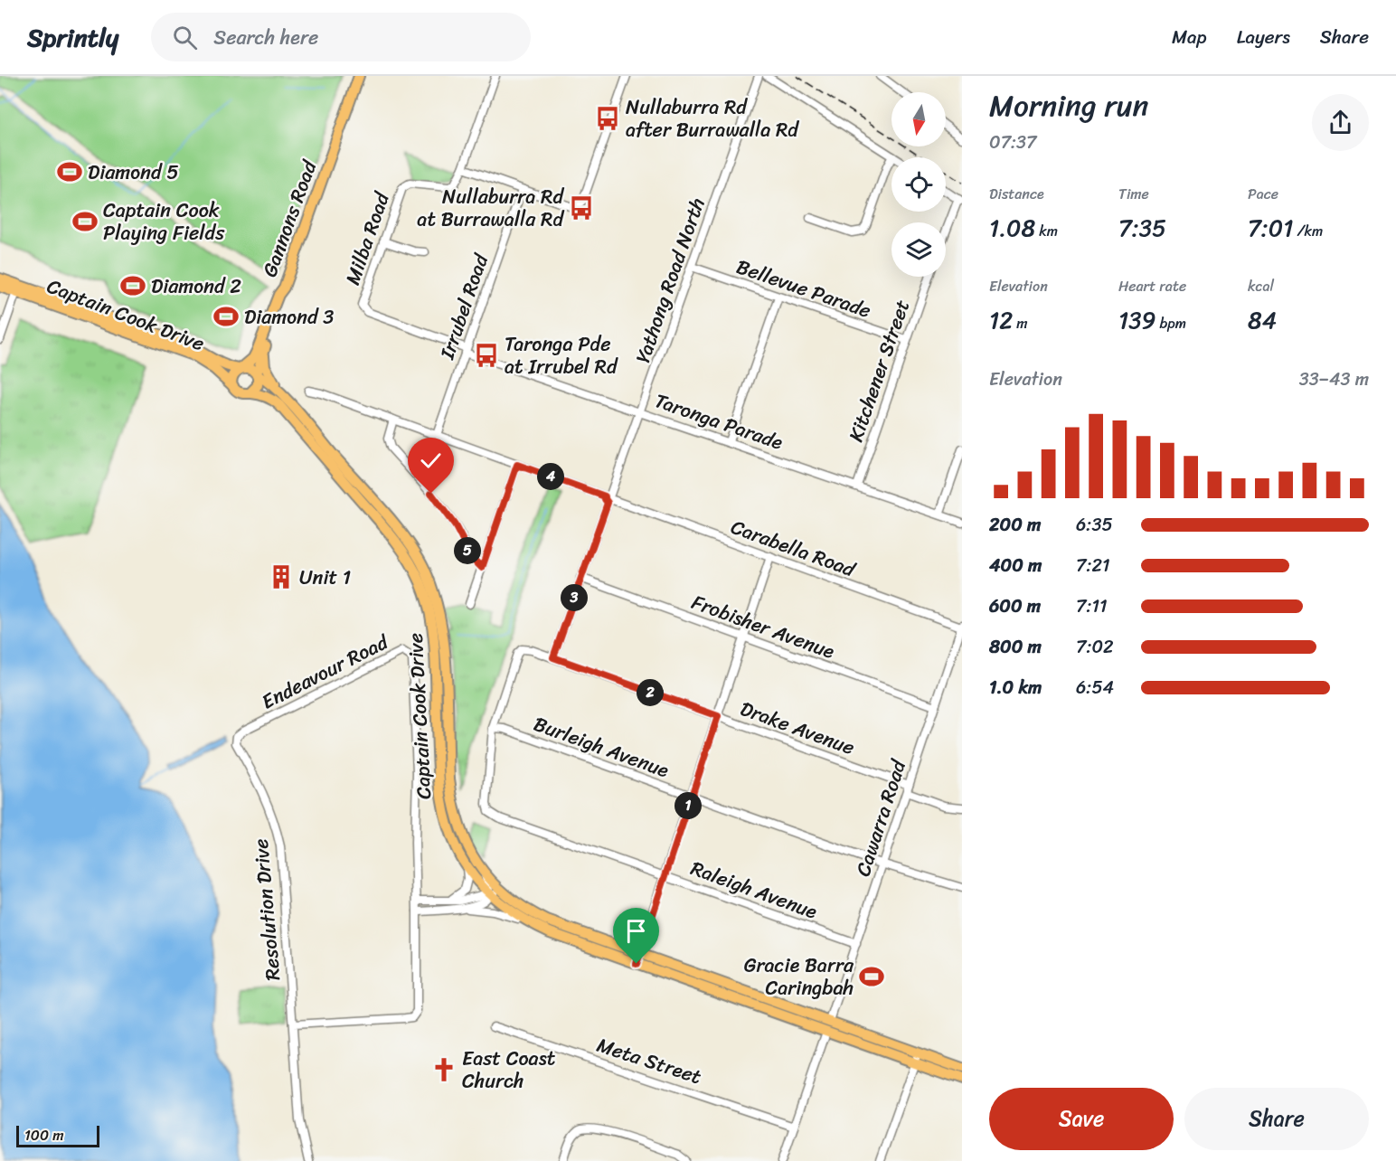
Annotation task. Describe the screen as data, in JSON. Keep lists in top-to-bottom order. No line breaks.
{"streets":{"main road":["Gannons Road","Captain Cook Drive"],"street":["Milba Road","Yathong Road North","Bellevue Parade","Irrubel Road","Kitchener Street","Taronga Parade","Carabella Road","Frobisher Avenue","Endeavour Road","Drake Avenue","Burleigh Avenue","Cawarra Road","Raleigh Avenue","Resolution Drive","Meta Street"]},"crossings":[["Gannons Road","Captain Cook Drive"],["Milba Road","Irrubel Road"],["Milba Road","Taronga Parade"],["Yathong Road North","Bellevue Parade"],["Yathong Road North","Taronga Parade"],["Yathong Road North","Carabella Road"],["Yathong Road North","Frobisher Avenue"],["Yathong Road North","Drake Avenue"],["Bellevue Parade","Kitchener Street"],["Irrubel Road","Taronga Parade"],["Irrubel Road","Carabella Road"],["Captain Cook Drive","Cawarra Road"],["Kitchener Street","Taronga Parade"],["Carabella Road","Cawarra Road"],["Frobisher Avenue","Cawarra Road"],["Endeavour Road","Resolution Drive"],["Drake Avenue","Burleigh Avenue"],["Drake Avenue","Cawarra Road"],["Drake Avenue","Raleigh Avenue"],["Burleigh Avenue","Cawarra Road"],["Burleigh Avenue","Raleigh Avenue"],["Cawarra Road","Raleigh Avenue"]],"places":{"bus stop":["Nullaburra Rd after Burrawalla Rd","Nullaburra Rd at Burrawalla Rd","Taronga Pde at Irrubel Rd"],"sports":["Diamond 5","Captain Cook Playing Fields","Diamond 2","Diamond 3","Gracie Barra Caringbah"],"building":["Unit 1"],"church":["East Coast Church"]},"scale_bar":"100 m","north":"bottom","page":{"header":"Sprintly","search":"Search here","nav":["Map","Layers","Share"],"heading":["Morning run","07:37"],"stats":[["Distance","1.08 km"],["Time","7:35"],["Pace","7:01 /km"],["Elevation","12 m"],["Heart rate","139 bpm"],["kcal","84"]],"chart":["Elevation","33–43 m"],"pins":["4","5","3","2","1"],"list":[{"name":"200 m","note":"6:35"},{"name":"400 m","note":"7:21"},{"name":"600 m","note":"7:11"},{"name":"800 m","note":"7:02"},{"name":"1.0 km","note":"6:54"}],"buttons":["Save","Share"],"scale":"100 m"}}
